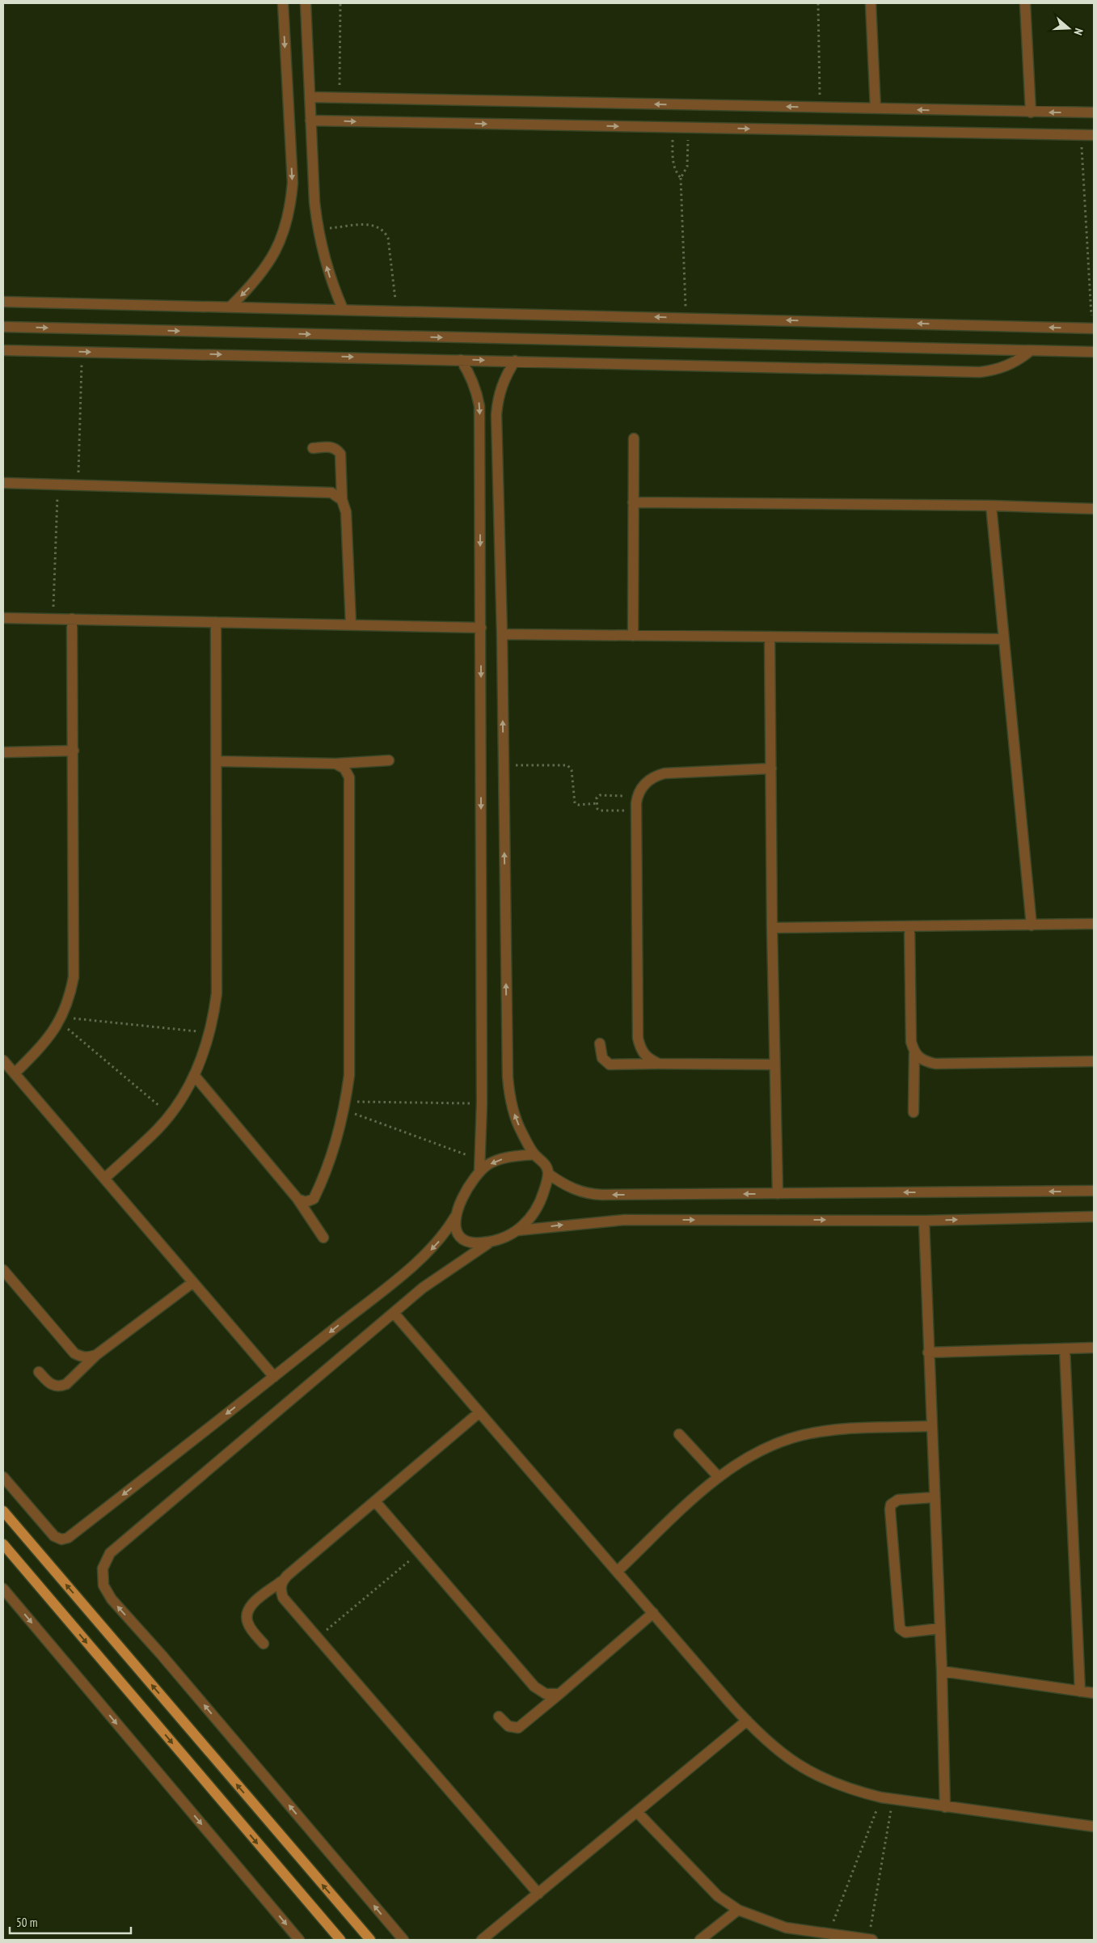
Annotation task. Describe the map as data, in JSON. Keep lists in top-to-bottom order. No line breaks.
{"scale_bar":"50 m","north":"right"}
